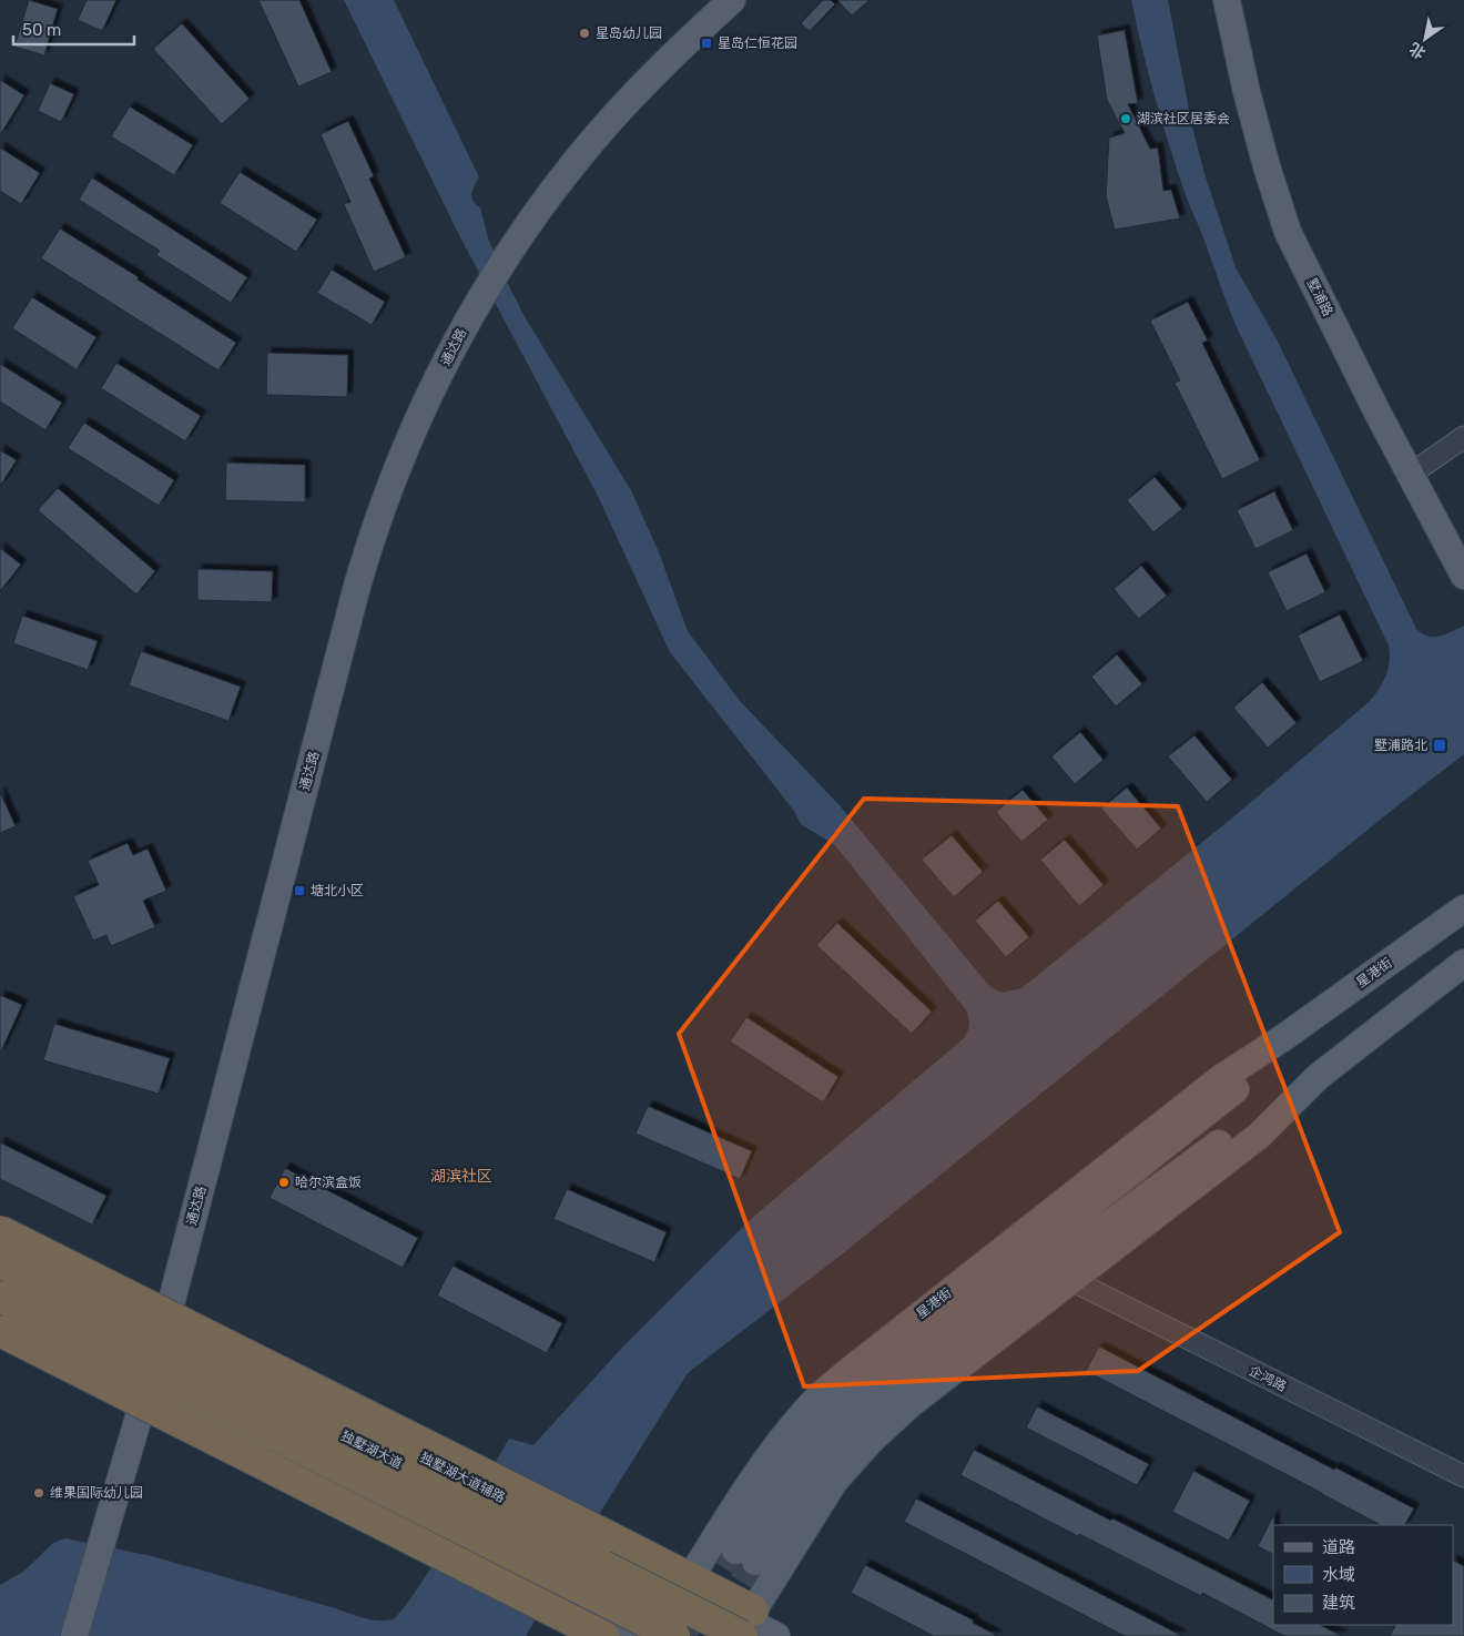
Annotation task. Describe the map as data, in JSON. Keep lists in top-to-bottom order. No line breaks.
{"streets":{"highway":["独墅湖大道"],"main road":["墅浦路","通达路","星港街","独墅湖大道辅路"],"street":["企鸿路"]},"crossings":[["通达路","独墅湖大道辅路"],["星港街","企鸿路"],["星港街","独墅湖大道"]],"districts":["湖滨社区"],"places":{"other":["星岛幼儿园","湖滨社区居委会","哈尔滨盒饭","维果国际幼儿园"],"transit":["星岛仁恒花园","墅浦路北","塘北小区"]},"legend":["道路","水域","建筑"],"scale_bar":"50 m","north":"bottom left"}
